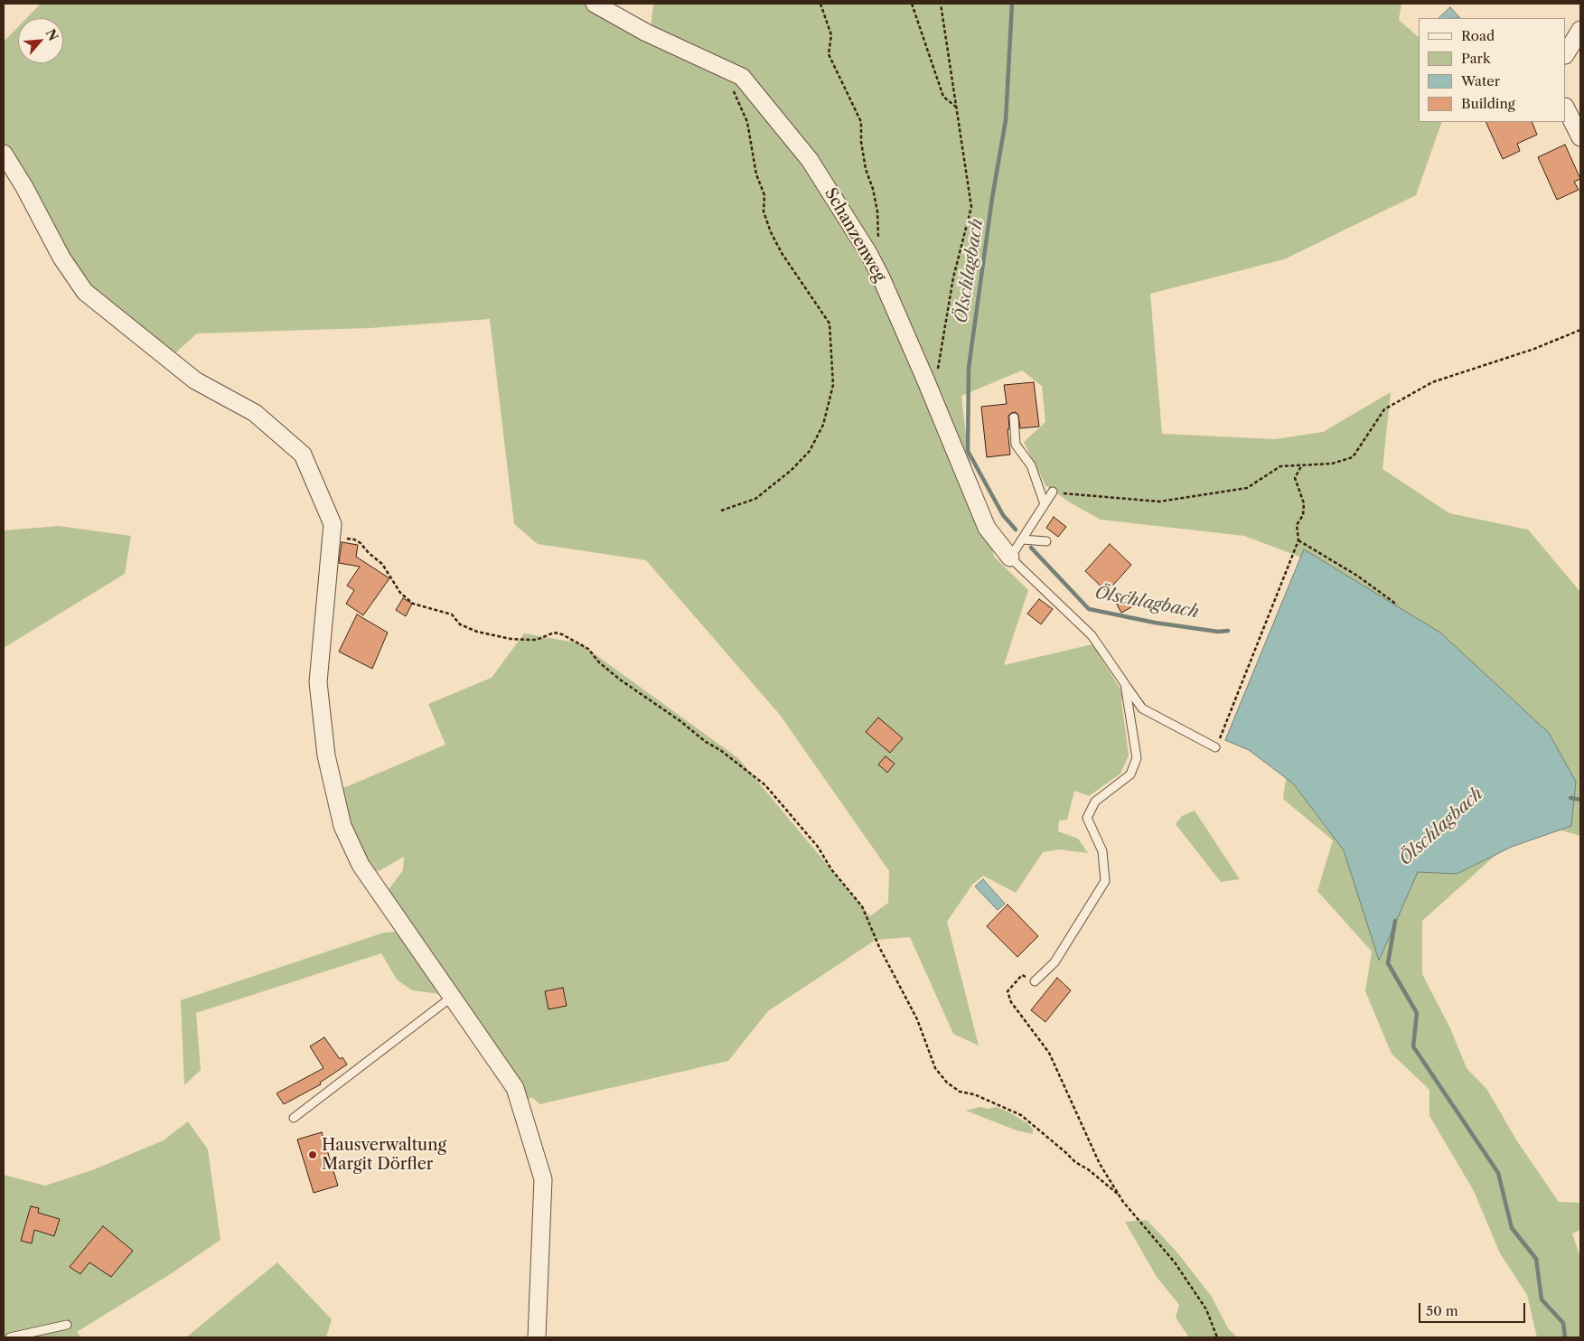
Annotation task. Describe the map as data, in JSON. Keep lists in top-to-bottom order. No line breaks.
{"streets":{"street":["Schanzenweg"]},"water":["Ölschlagbach"],"places":["Hausverwaltung Margit Dörfler"],"legend":["Road","Park","Water","Building"],"scale_bar":"50 m","north":"top right"}
